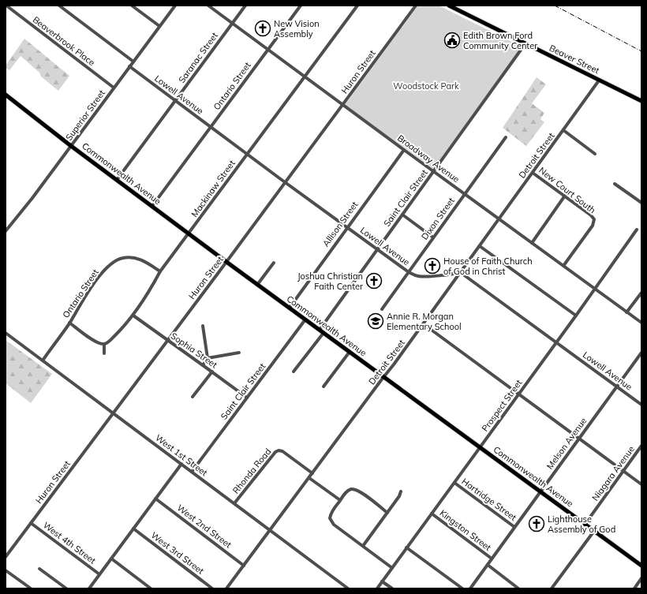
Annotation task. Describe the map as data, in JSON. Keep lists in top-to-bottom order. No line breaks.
{"streets":{"main road":["Beaver Street","Commonwealth Avenue"],"street":["Beaverbrook Place","Saranac Street","Huron Street","Ontario Street","Lowell Avenue","Superior Street","Detroit Street","Broadway Avenue","Mackinaw Street","New Court South","Saint Clair Street","Dixon Street","Allison Street","Sophia Street","Prospect Street","Melson Avenue","West 1st Street","Rhonda Road","Niagara Avenue","Hartridge Street","West 2nd Street","Kingston Street","West 4th Street","West 3rd Street"]},"crossings":[["Beaverbrook Place","Superior Street"],["Saranac Street","Lowell Avenue"],["Saranac Street","Broadway Avenue"],["Saranac Street","Commonwealth Avenue"],["Beaver Street","Detroit Street"],["Beaver Street","Saint Clair Street"],["Huron Street","Lowell Avenue"],["Huron Street","Broadway Avenue"],["Huron Street","Commonwealth Avenue"],["Huron Street","Sophia Street"],["Huron Street","West 1st Street"],["Huron Street","West 4th Street"],["Ontario Street","Lowell Avenue"],["Ontario Street","Broadway Avenue"],["Ontario Street","Commonwealth Avenue"],["Ontario Street","Mackinaw Street"],["Ontario Street","West 1st Street"],["Lowell Avenue","Superior Street"],["Lowell Avenue","Detroit Street"],["Lowell Avenue","Mackinaw Street"],["Lowell Avenue","Saint Clair Street"],["Lowell Avenue","Dixon Street"],["Lowell Avenue","Allison Street"],["Lowell Avenue","Prospect Street"],["Lowell Avenue","Melson Avenue"],["Superior Street","Commonwealth Avenue"],["Detroit Street","Broadway Avenue"],["Detroit Street","Commonwealth Avenue"],["Detroit Street","New Court South"],["Detroit Street","West 1st Street"],["Detroit Street","Rhonda Road"],["Detroit Street","West 2nd Street"],["Broadway Avenue","Mackinaw Street"],["Broadway Avenue","New Court South"],["Broadway Avenue","Saint Clair Street"],["Broadway Avenue","Dixon Street"],["Broadway Avenue","Allison Street"],["Broadway Avenue","Prospect Street"],["Commonwealth Avenue","Mackinaw Street"],["Commonwealth Avenue","Saint Clair Street"],["Commonwealth Avenue","Allison Street"],["Commonwealth Avenue","Prospect Street"],["Commonwealth Avenue","Melson Avenue"],["Commonwealth Avenue","Niagara Avenue"],["Mackinaw Street","Sophia Street"],["Saint Clair Street","Sophia Street"],["Saint Clair Street","West 1st Street"],["Prospect Street","Hartridge Street"],["Prospect Street","Kingston Street"],["Melson Avenue","Hartridge Street"],["Melson Avenue","Kingston Street"],["West 1st Street","Rhonda Road"]],"parks":["Woodstock Park"],"places":{"church":["New Vision Assembly","House of Faith Church of God in Christ","Joshua Christian Faith Center","Lighthouse Assembly of God"],"public building":["Edith Brown Ford Community Center"],"school or university":["Annie R. Morgan Elementary School"]}}
